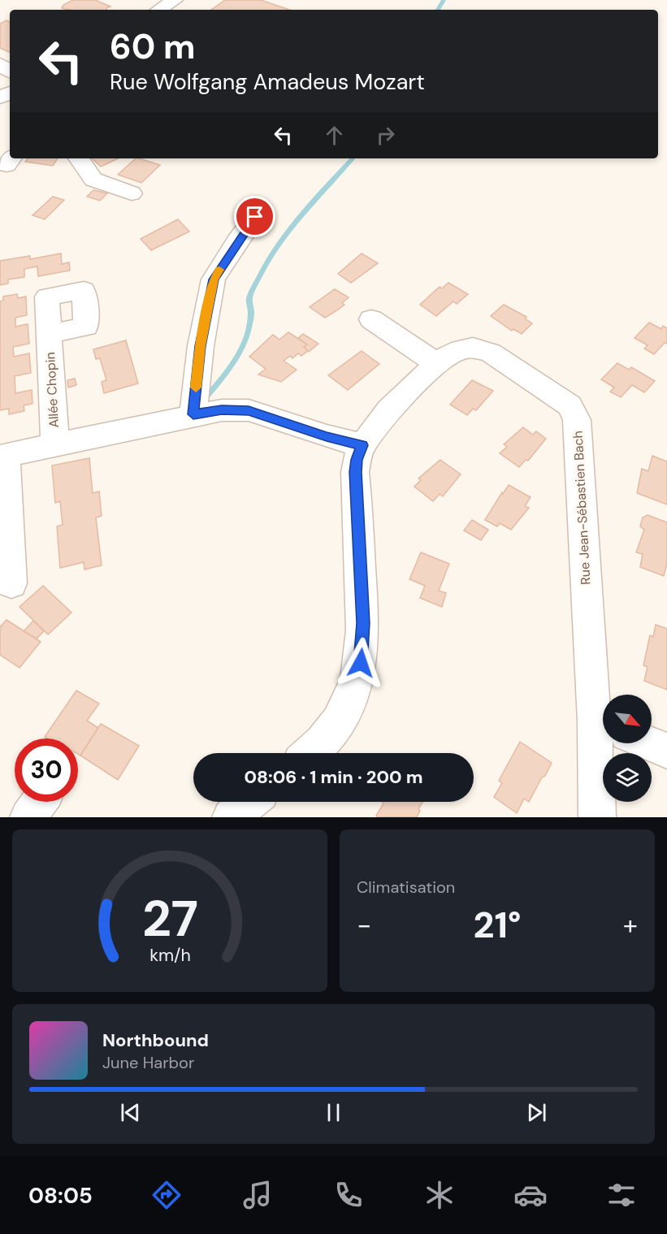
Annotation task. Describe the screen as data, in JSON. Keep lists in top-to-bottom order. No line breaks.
{"streets":{"street":["Allée Chopin","Rue Jean-Sébastien Bach"]},"north":"bottom right","page":{"turn":["60 m","Rue Wolfgang Amadeus Mozart"],"limit":"30","trip":"08:06 · 1 min · 200 m","tile":"Climatisation","heat":["−","21°","+"],"song":["Northbound","June Harbor"],"tabs":"08:05","gauge":["27","km/h"]}}
